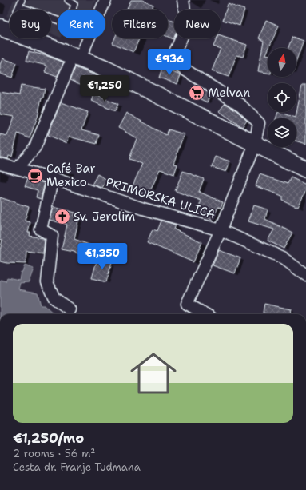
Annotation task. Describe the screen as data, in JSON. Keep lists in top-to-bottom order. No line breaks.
{"streets":{"street":["PRIMORSKA ULICA"]},"places":{"supermarket":["Melvan"],"cafe":["Café Bar Mexico"],"church":["Sv. Jerolim"]},"north":"top","page":{"chip":["Buy","Rent","Filters","New"],"price":["€936","€1,250","€1,350"],"list":[{"name":"€1,250/mo","note":"2 rooms · 56 m² · Cesta dr. Franje Tuđmana"}]}}
